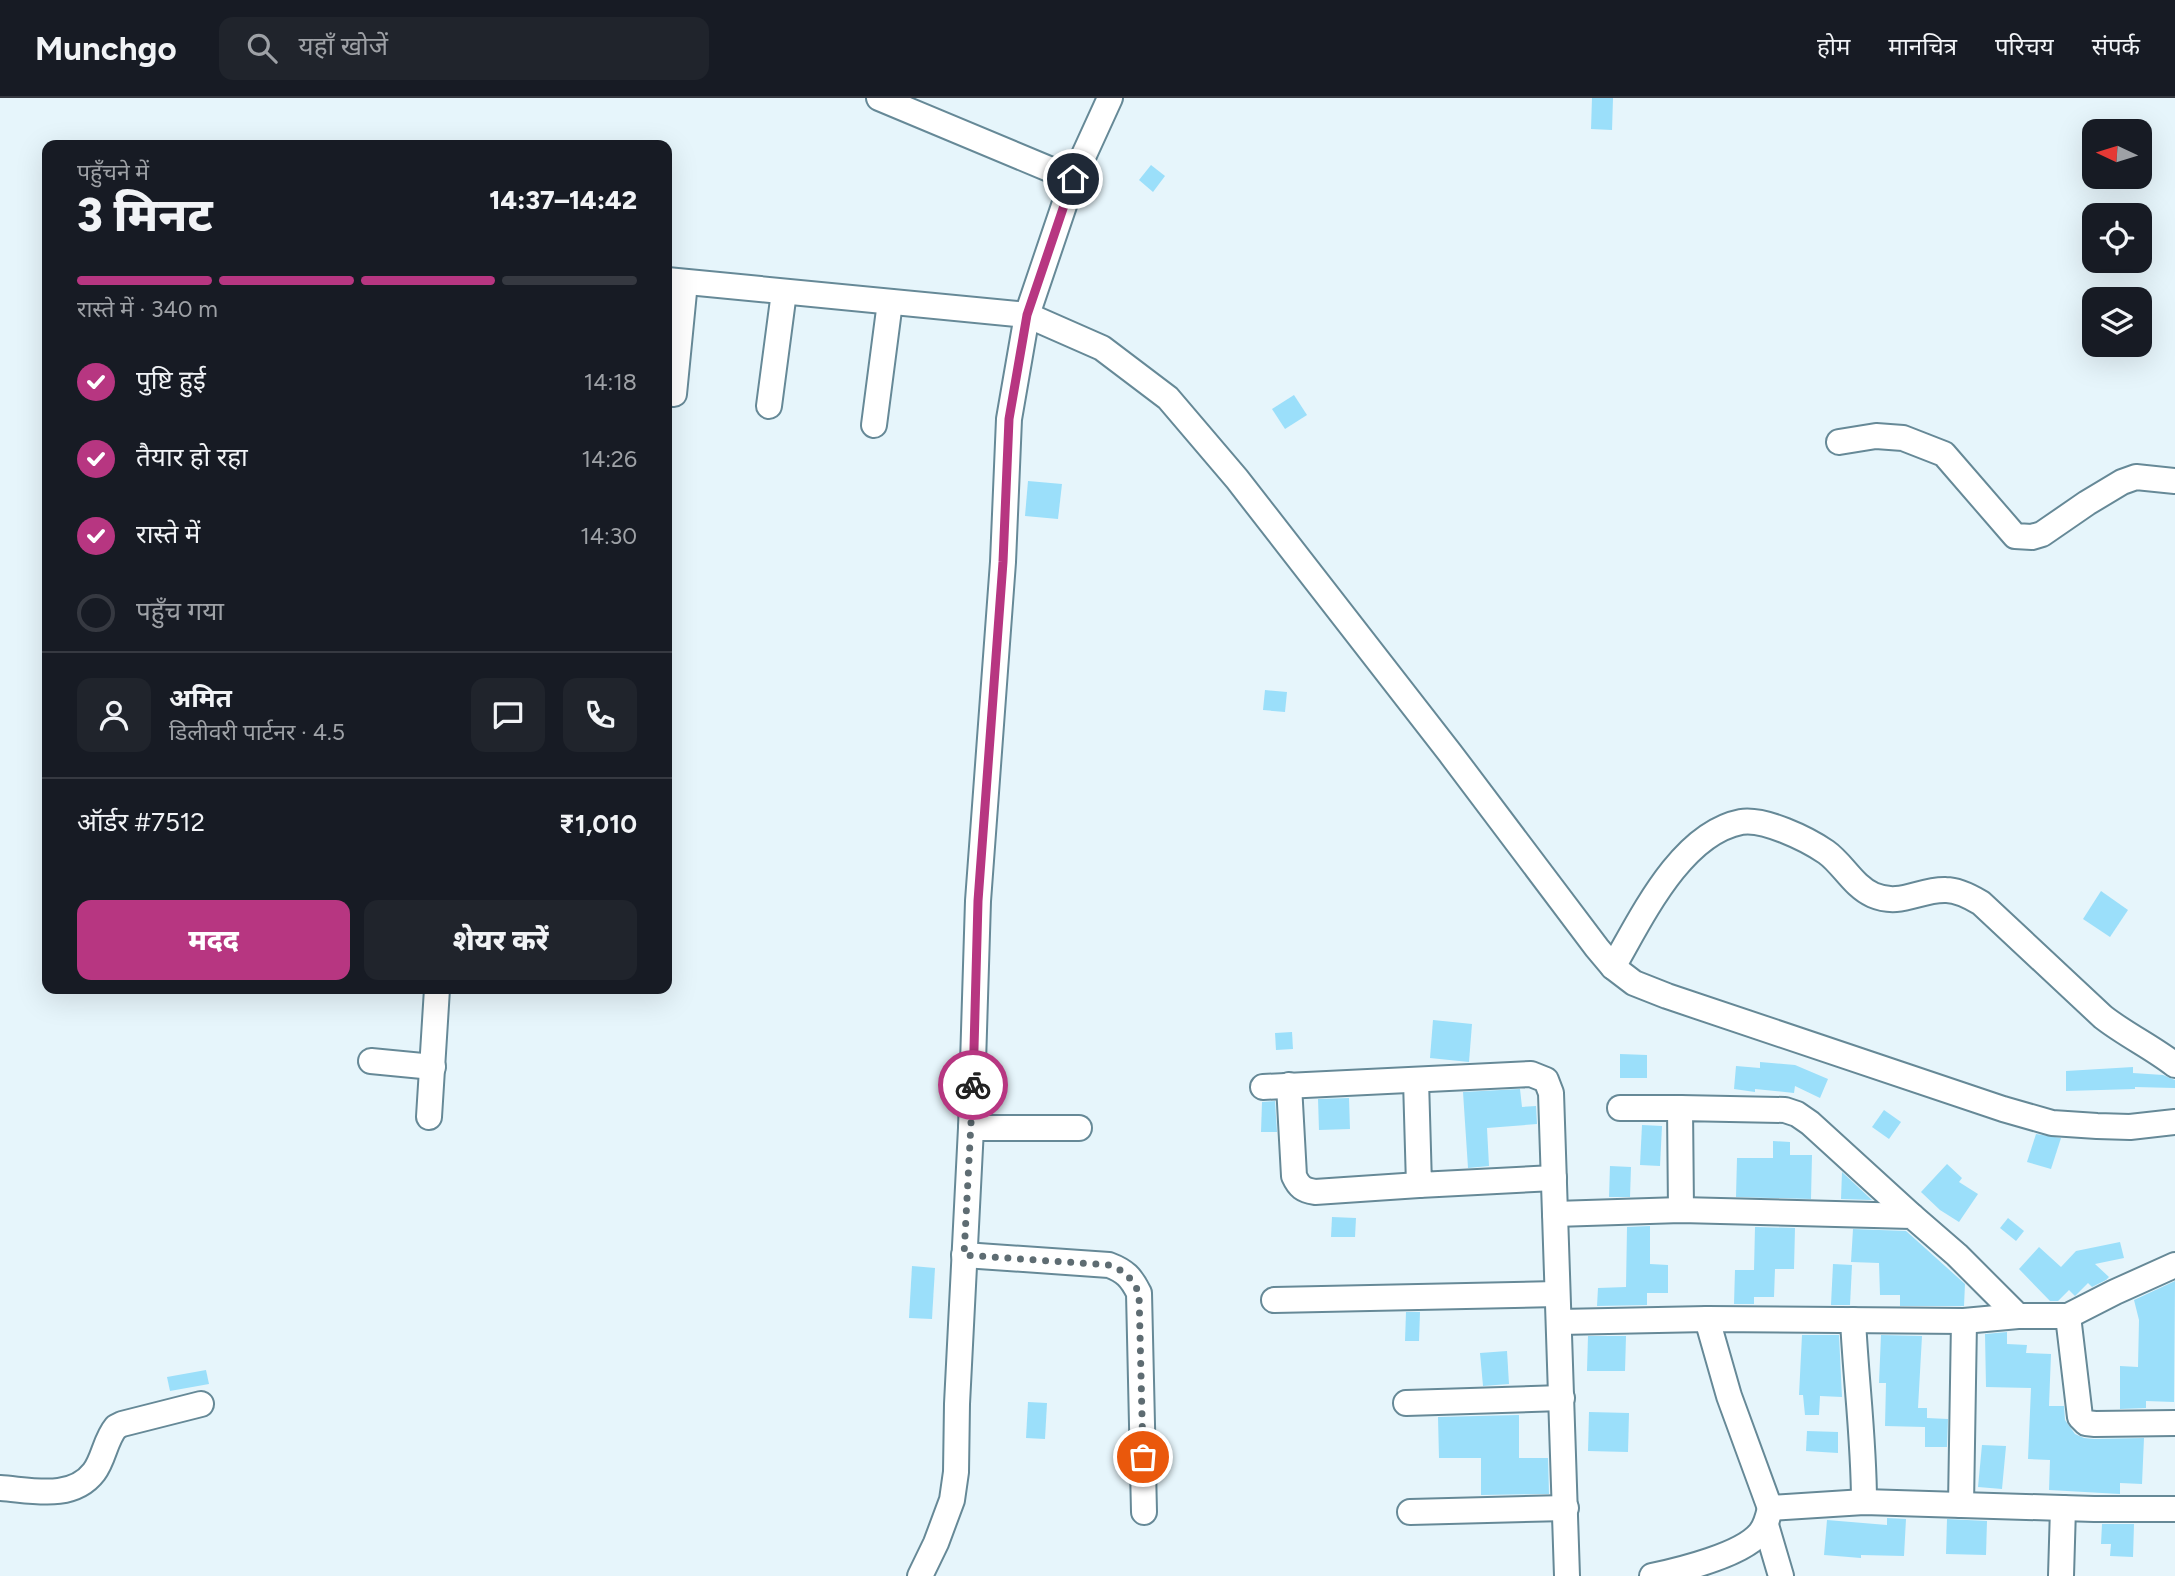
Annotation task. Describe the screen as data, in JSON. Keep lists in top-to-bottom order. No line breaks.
{"north":"left","page":{"header":"Munchgo","search":"यहाँ खोजें","nav":["होम","मानचित्र","परिचय","संपर्क"],"heading":["3 मिनट","पहुँचने में","14:37–14:42"],"panel":["अमित","डिलीवरी पार्टनर · 4.5","ऑर्डर #7512","₹1,010"],"bar":"रास्ते में · 340 m","list":[["पुष्टि हुई","14:18"],["तैयार हो रहा","14:26"],["रास्ते में","14:30"],"पहुँच गया"],"buttons":["मदद","शेयर करें"]}}
